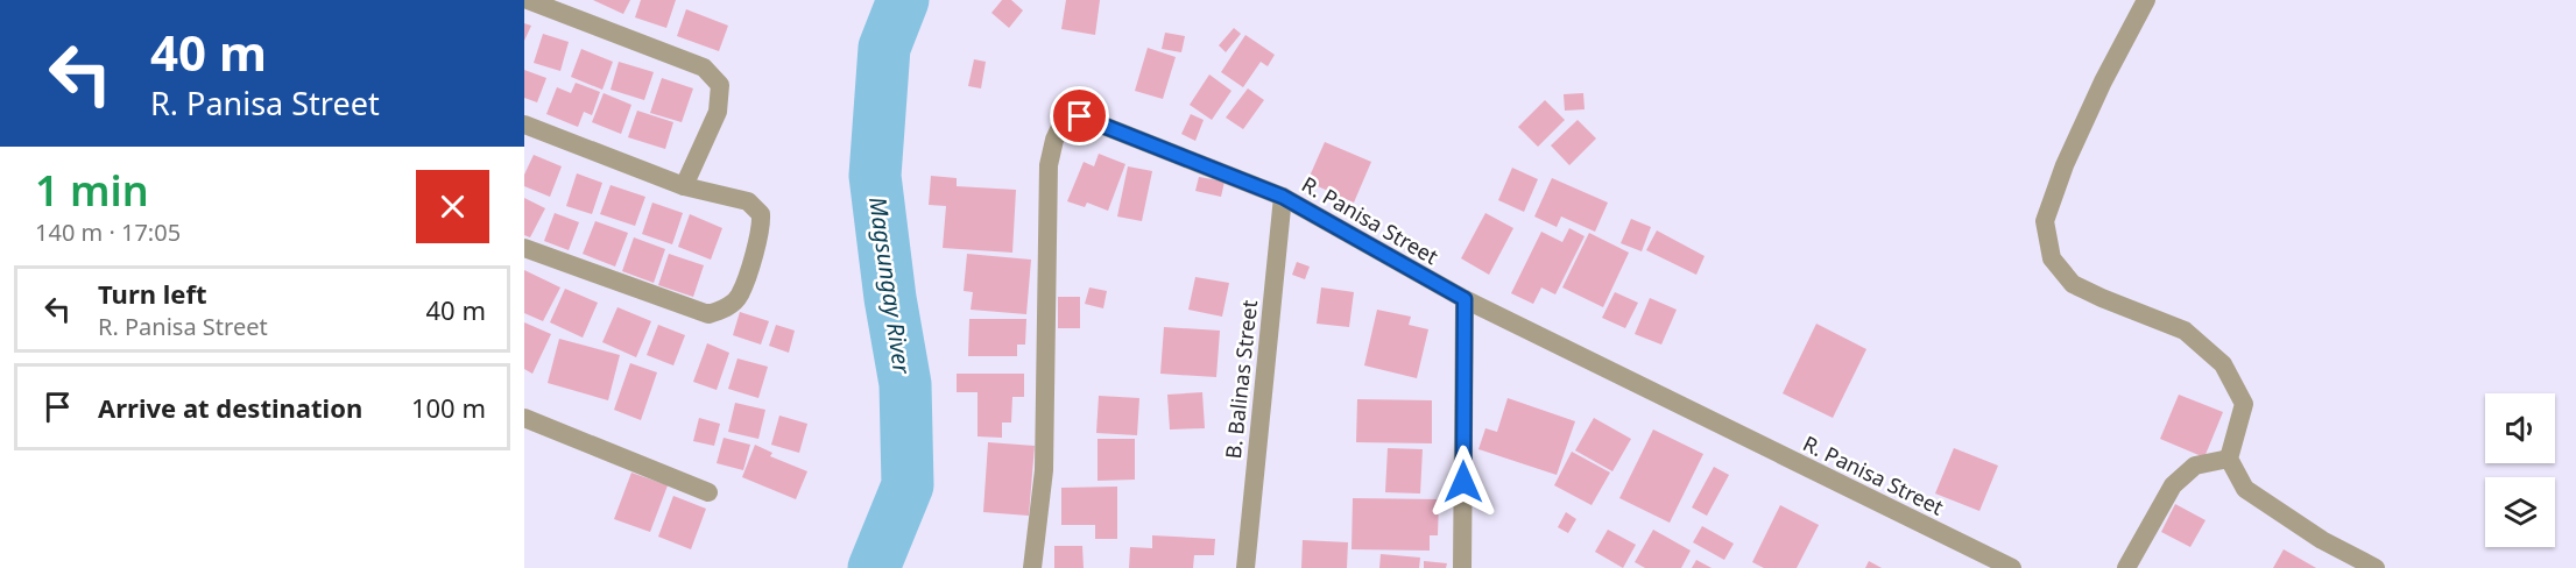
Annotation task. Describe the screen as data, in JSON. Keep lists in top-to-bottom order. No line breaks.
{"streets":{"street":["R. Panisa Street","B. Balinas Street"]},"crossings":[["R. Panisa Street","B. Balinas Street"]],"water":["Magsungay River"],"page":{"turn":["40 m","R. Panisa Street"],"heading":["1 min","140 m · 17:05"],"list":[{"name":"Turn left","note":"R. Panisa Street","value":"40 m"},{"name":"Arrive at destination","value":"100 m"}]}}
